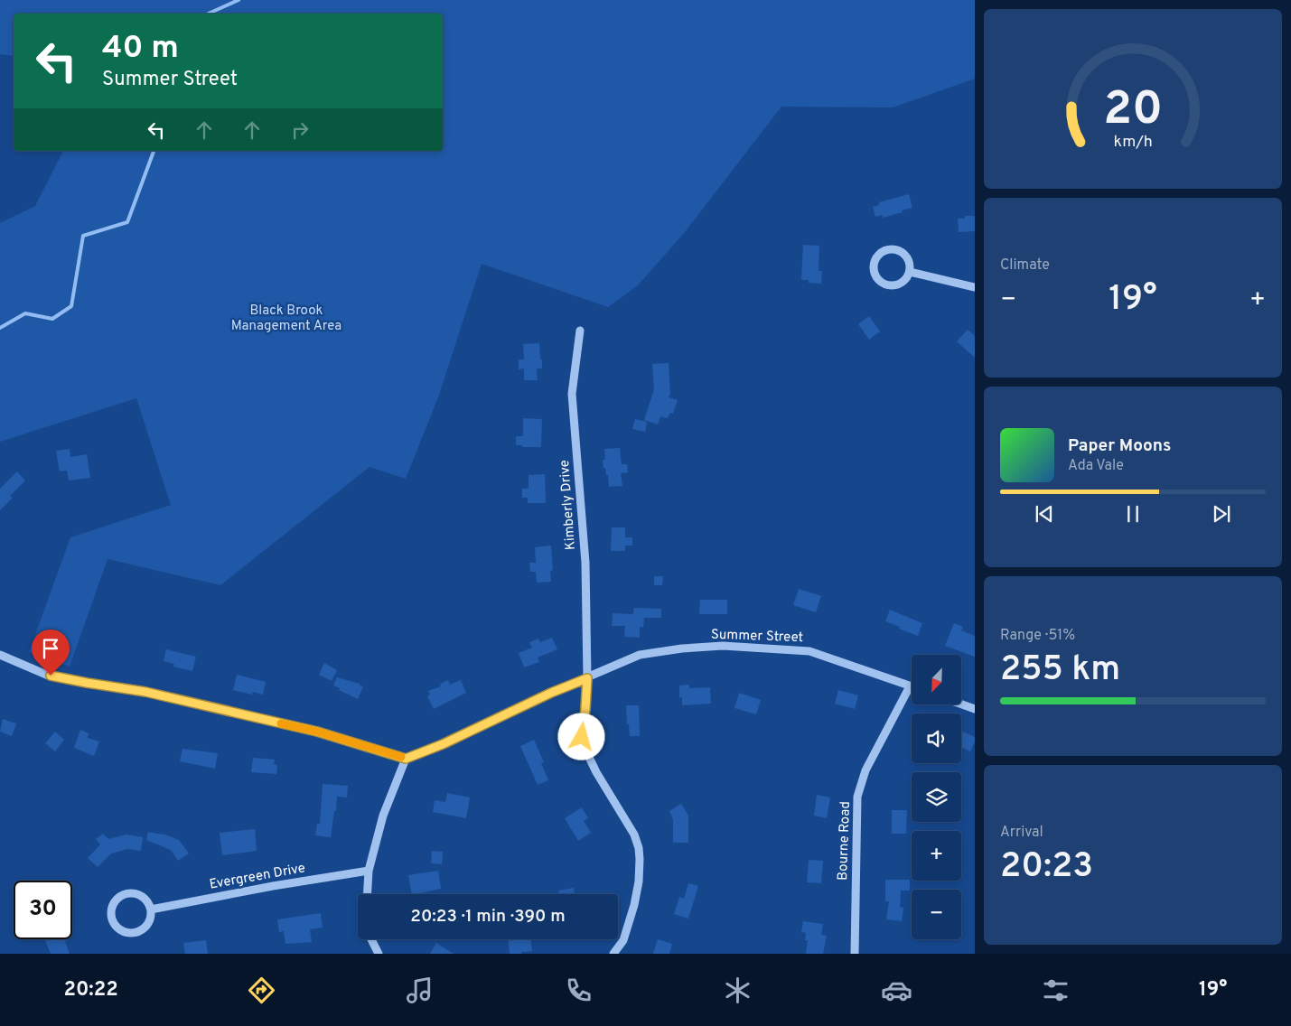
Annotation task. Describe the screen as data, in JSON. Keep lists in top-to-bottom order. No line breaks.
{"streets":{"street":["Kimberly Drive","Summer Street","Bourne Road","Evergreen Drive"]},"crossings":[["Kimberly Drive","Summer Street"],["Summer Street","Bourne Road"]],"parks":["Black Brook Management Area"],"north":"bottom left","page":{"turn":["40 m","Summer Street"],"tile":["Climate",["Range · 51%","255 km"],["Arrival","20:23"]],"heat":["−","19°","+"],"song":["Paper Moons","Ada Vale"],"map_buttons":["+","−"],"limit":"30","trip":"20:23 · 1 min · 390 m","tabs":["20:22","19°"],"gauge":["20","km/h"]}}
